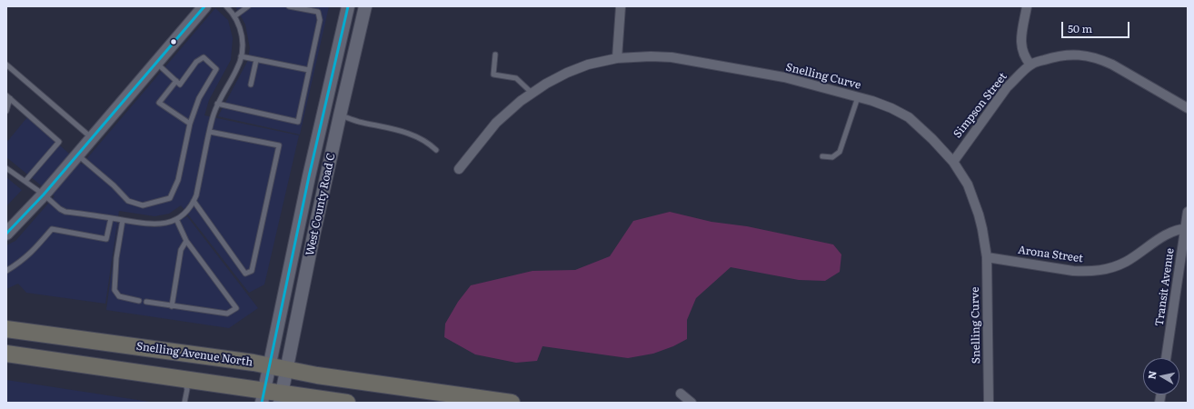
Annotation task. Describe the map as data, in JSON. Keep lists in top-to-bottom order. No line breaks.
{"streets":{"highway":["Snelling Avenue North"],"main road":["West County Road C"],"street":["Snelling Curve","Simpson Street","Arona Street","Transit Avenue"]},"crossings":[["Snelling Curve","Simpson Street"],["Snelling Curve","Arona Street"],["West County Road C","Snelling Avenue North"],["Arona Street","Transit Avenue"]],"scale_bar":"50 m","north":"left"}
